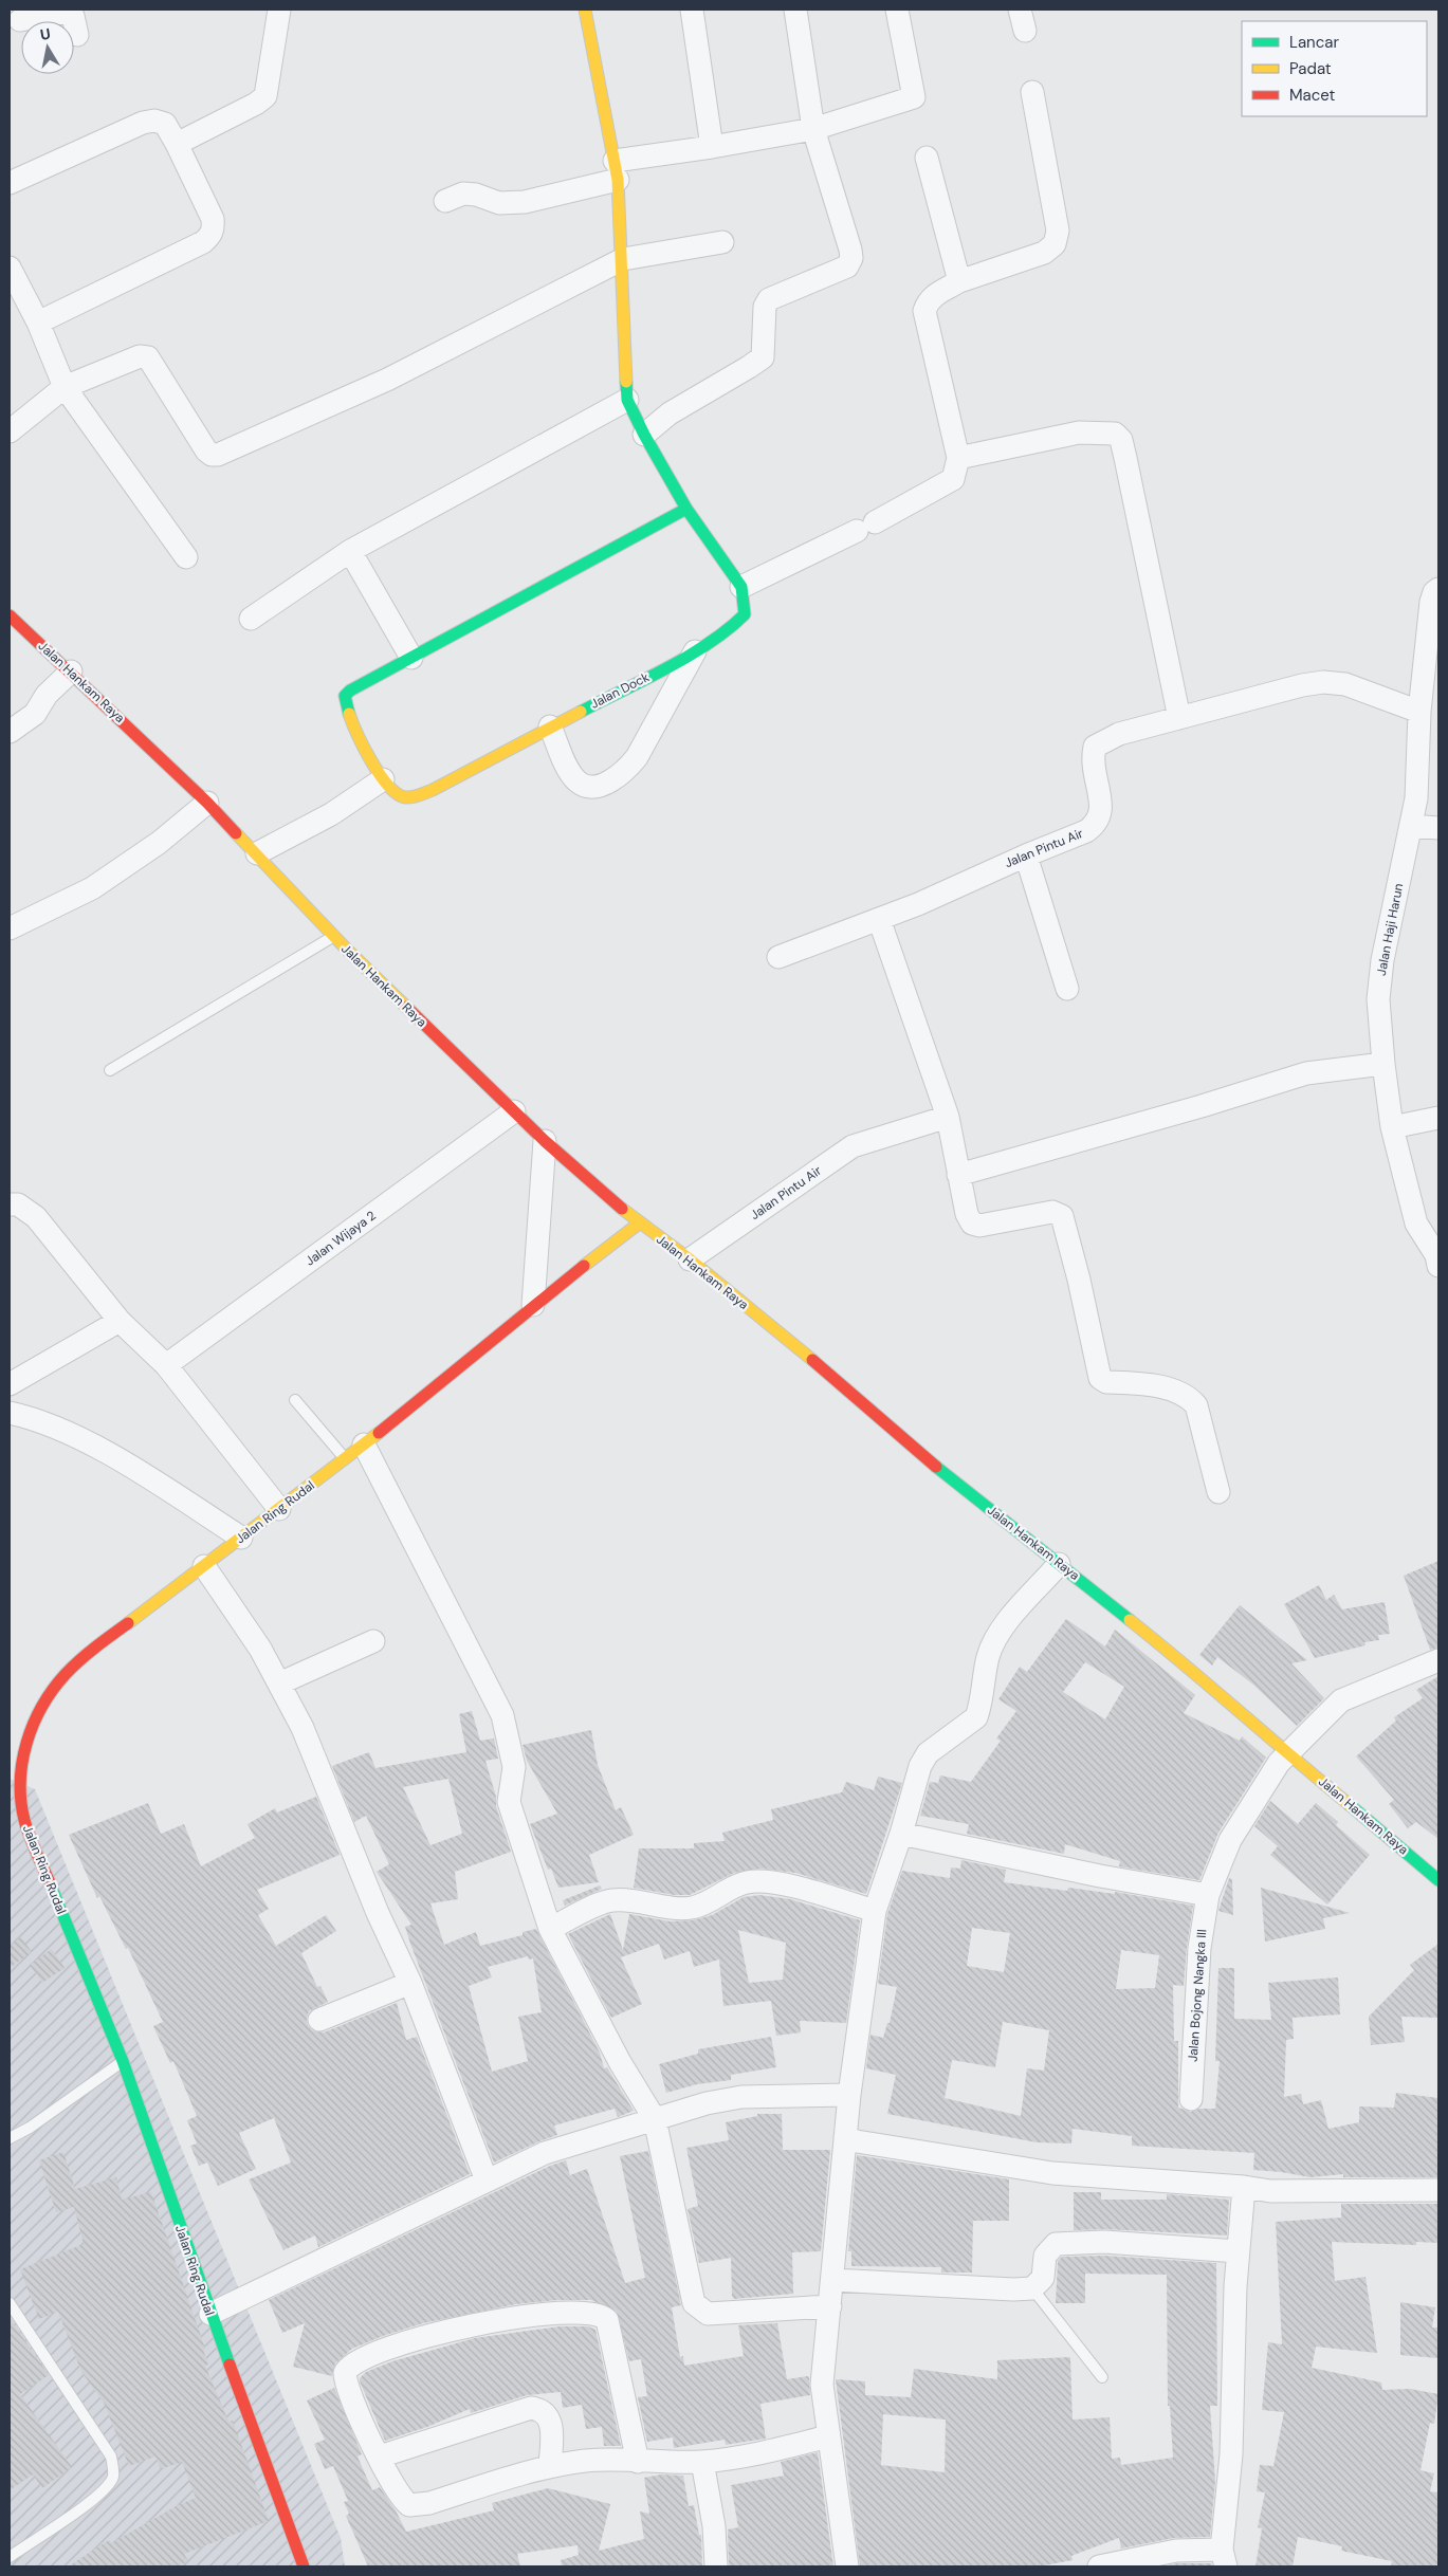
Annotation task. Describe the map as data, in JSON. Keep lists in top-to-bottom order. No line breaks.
{"streets":{"street":["Jalan Hankam Raya","Jalan Dock","Jalan Pintu Air","Jalan Haji Harun","Jalan Wijaya 2","Jalan Ring Rudal","Jalan Bojong Nangka III"]},"crossings":[["Jalan Hankam Raya","Jalan Pintu Air"],["Jalan Hankam Raya","Jalan Wijaya 2"],["Jalan Hankam Raya","Jalan Ring Rudal"],["Jalan Hankam Raya","Jalan Bojong Nangka III"],["Jalan Pintu Air","Jalan Haji Harun"]],"legend":["Lancar","Padat","Macet"],"north":"top"}
